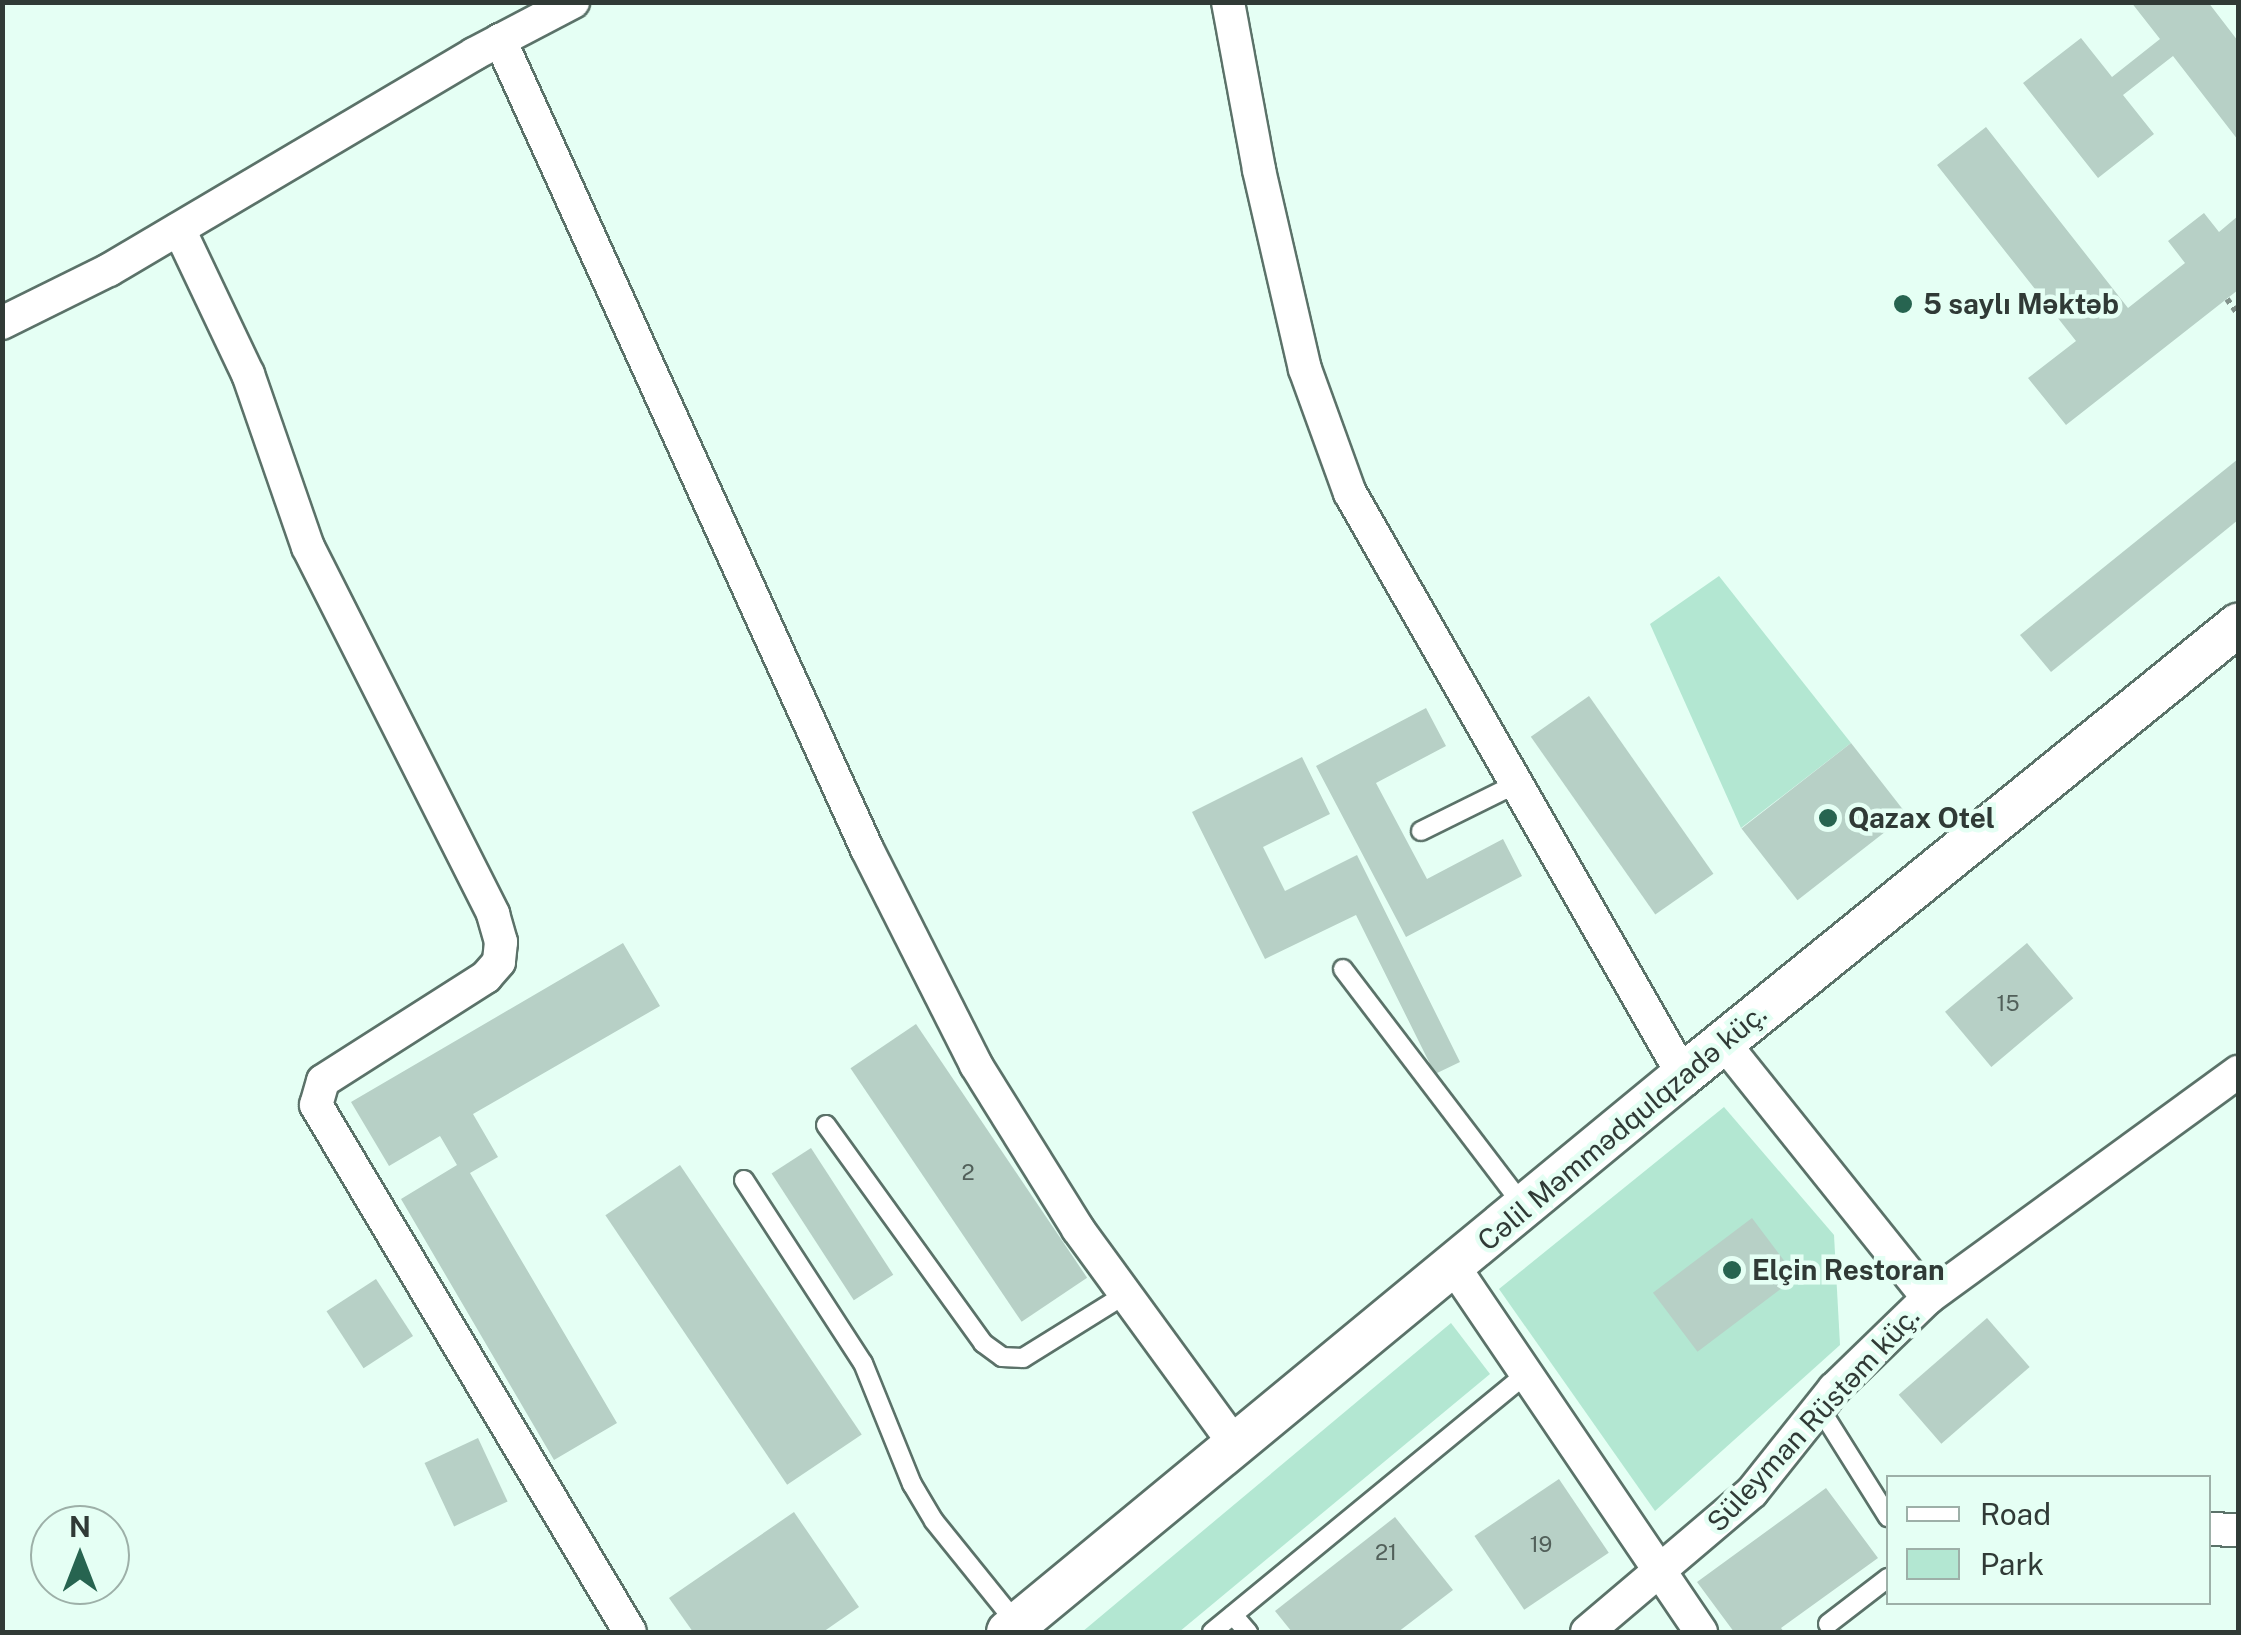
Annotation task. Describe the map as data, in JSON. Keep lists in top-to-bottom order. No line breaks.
{"streets":{"street":["Cəlil Məmmədqulqzadə küç.","Süleyman Rüstəm küç."]},"places":["5 saylı Məktəb","Qazax Otel","Elçin Restoran"],"house_numbers":["15","2","19","21"],"legend":["Road","Park"],"north":"top"}
